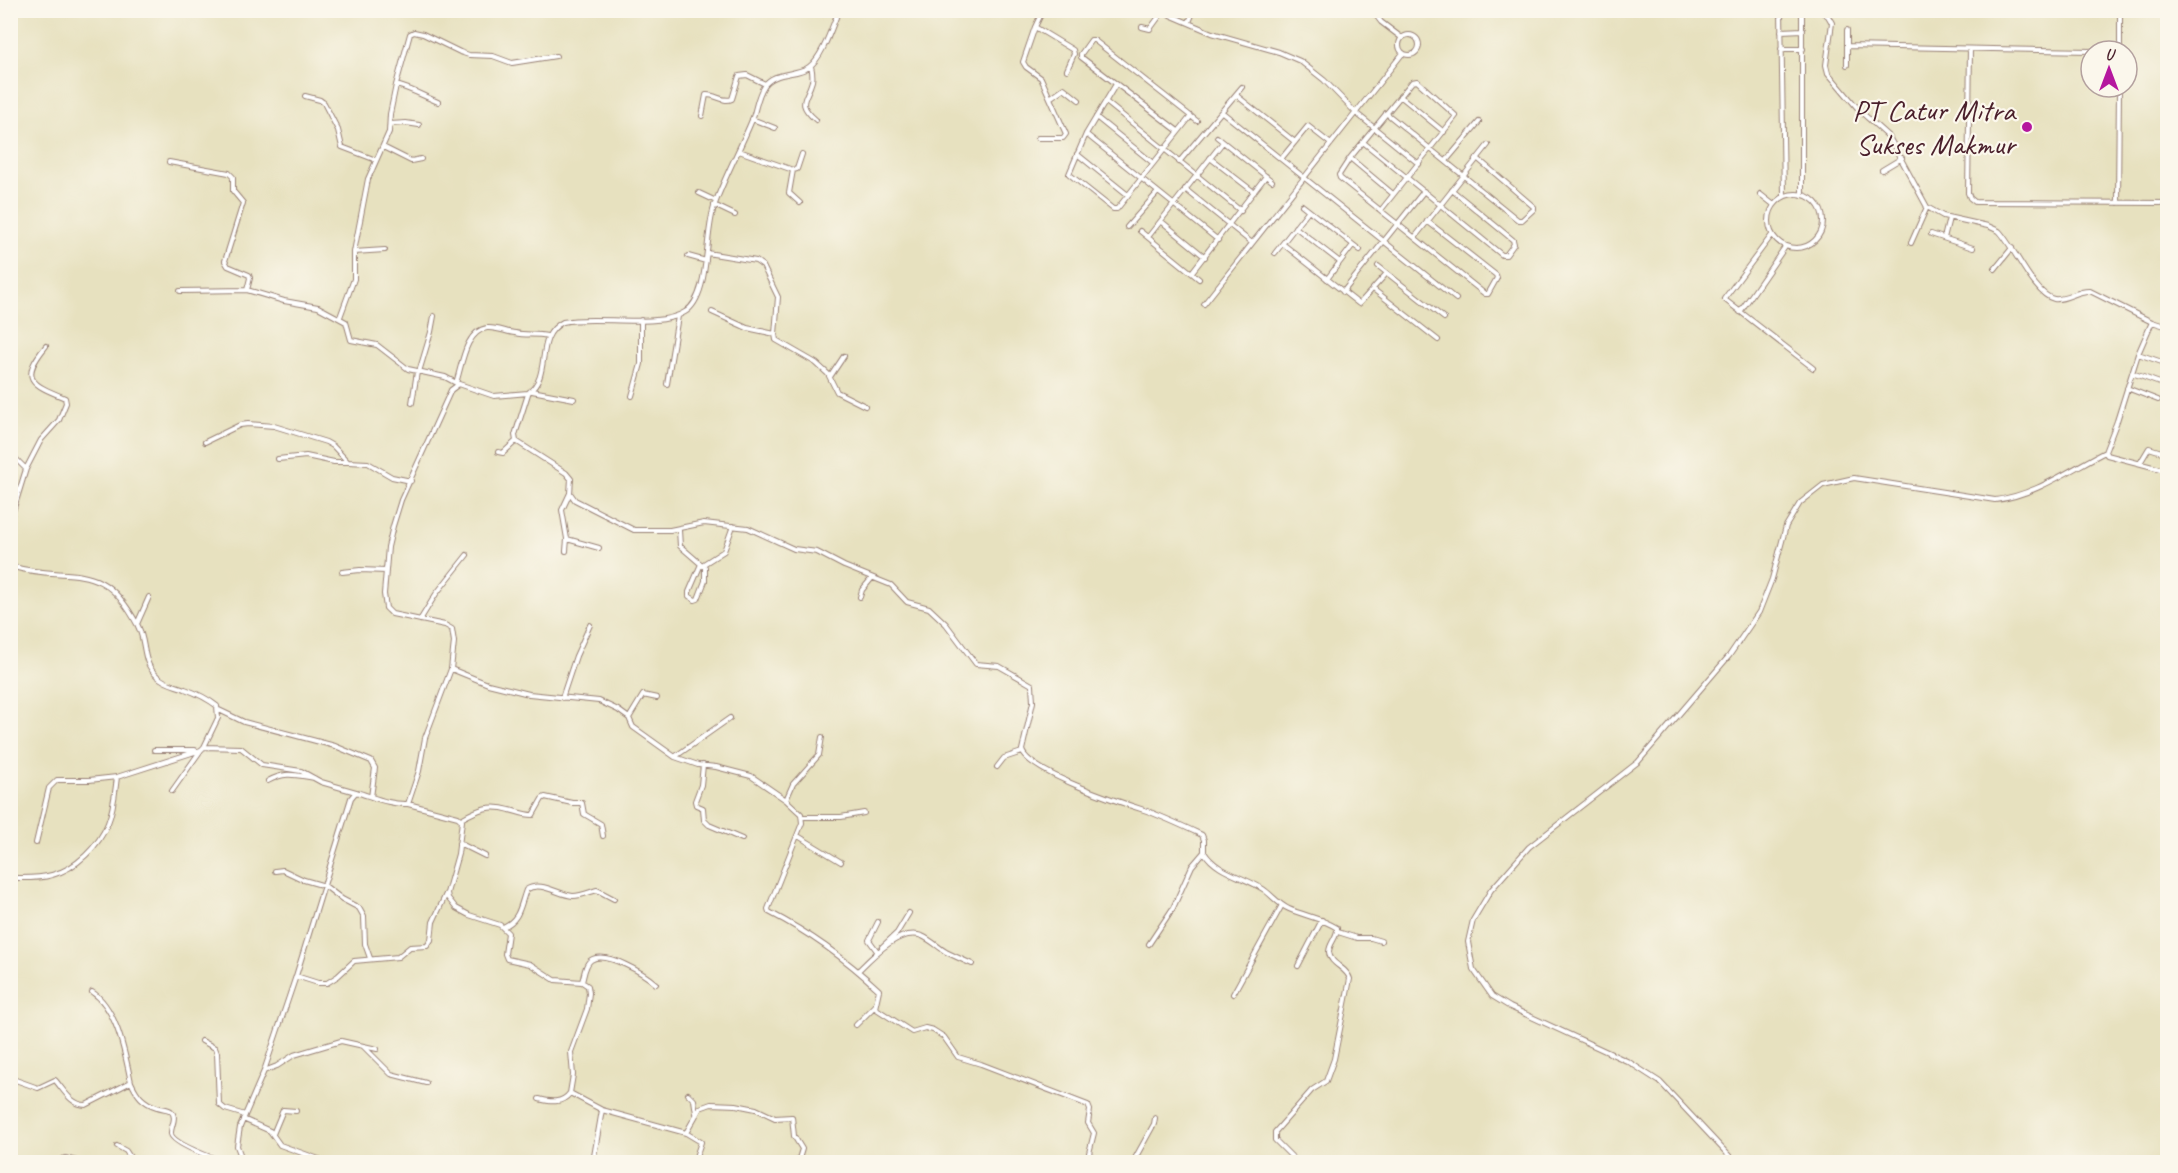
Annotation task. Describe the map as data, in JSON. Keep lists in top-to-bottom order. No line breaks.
{"places":["PT Catur Mitra Sukses Makmur"],"north":"top"}
